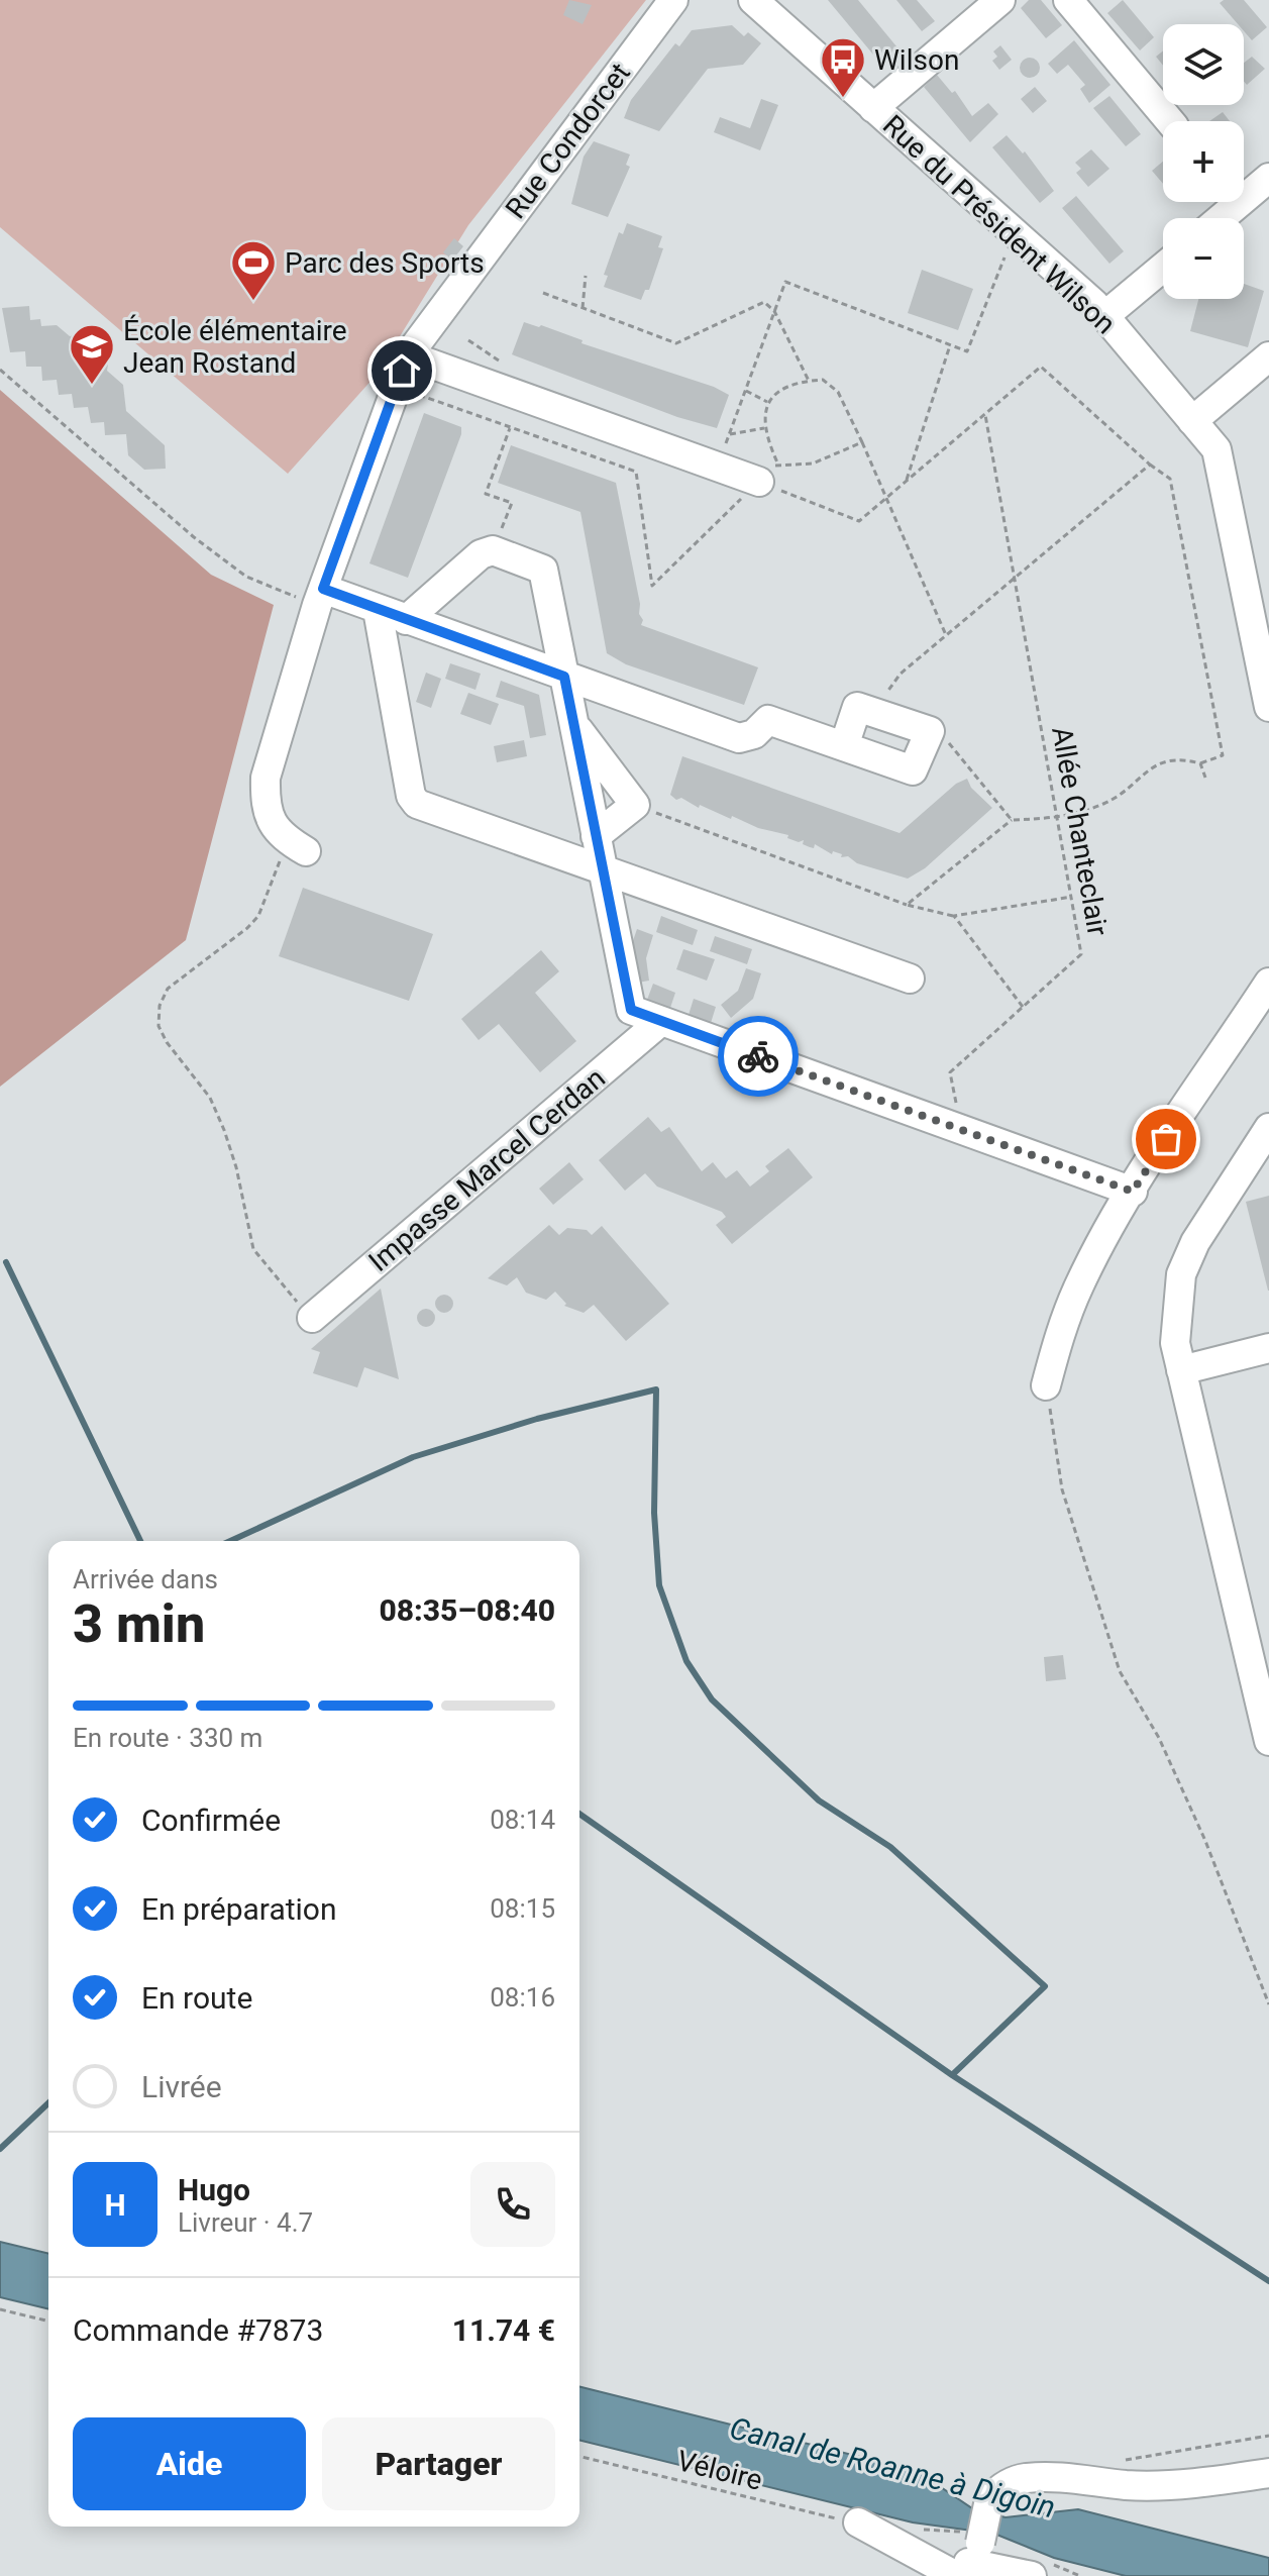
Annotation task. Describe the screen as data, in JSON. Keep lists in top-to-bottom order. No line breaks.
{"streets":{"street":["Rue Condorcet","Rue du Président Wilson","Impasse Marcel Cerdan"],"path":["Allée Chanteclair","Véloire"]},"water":["Canal de Roanne à Digoin"],"places":{"bus stop":["Wilson"],"sports":["Parc des Sports"],"school or university":["École élémentaire Jean Rostand"]},"page":{"map_buttons":["+","−"],"heading":["3 min","Arrivée dans","08:35–08:40"],"panel":["Hugo","Livreur · 4.7","Commande #7873","11.74 €"],"bar":"En route · 330 m","list":[["Confirmée","08:14"],["En préparation","08:15"],["En route","08:16"],"Livrée"],"round":"H","buttons":["Aide","Partager"]}}
